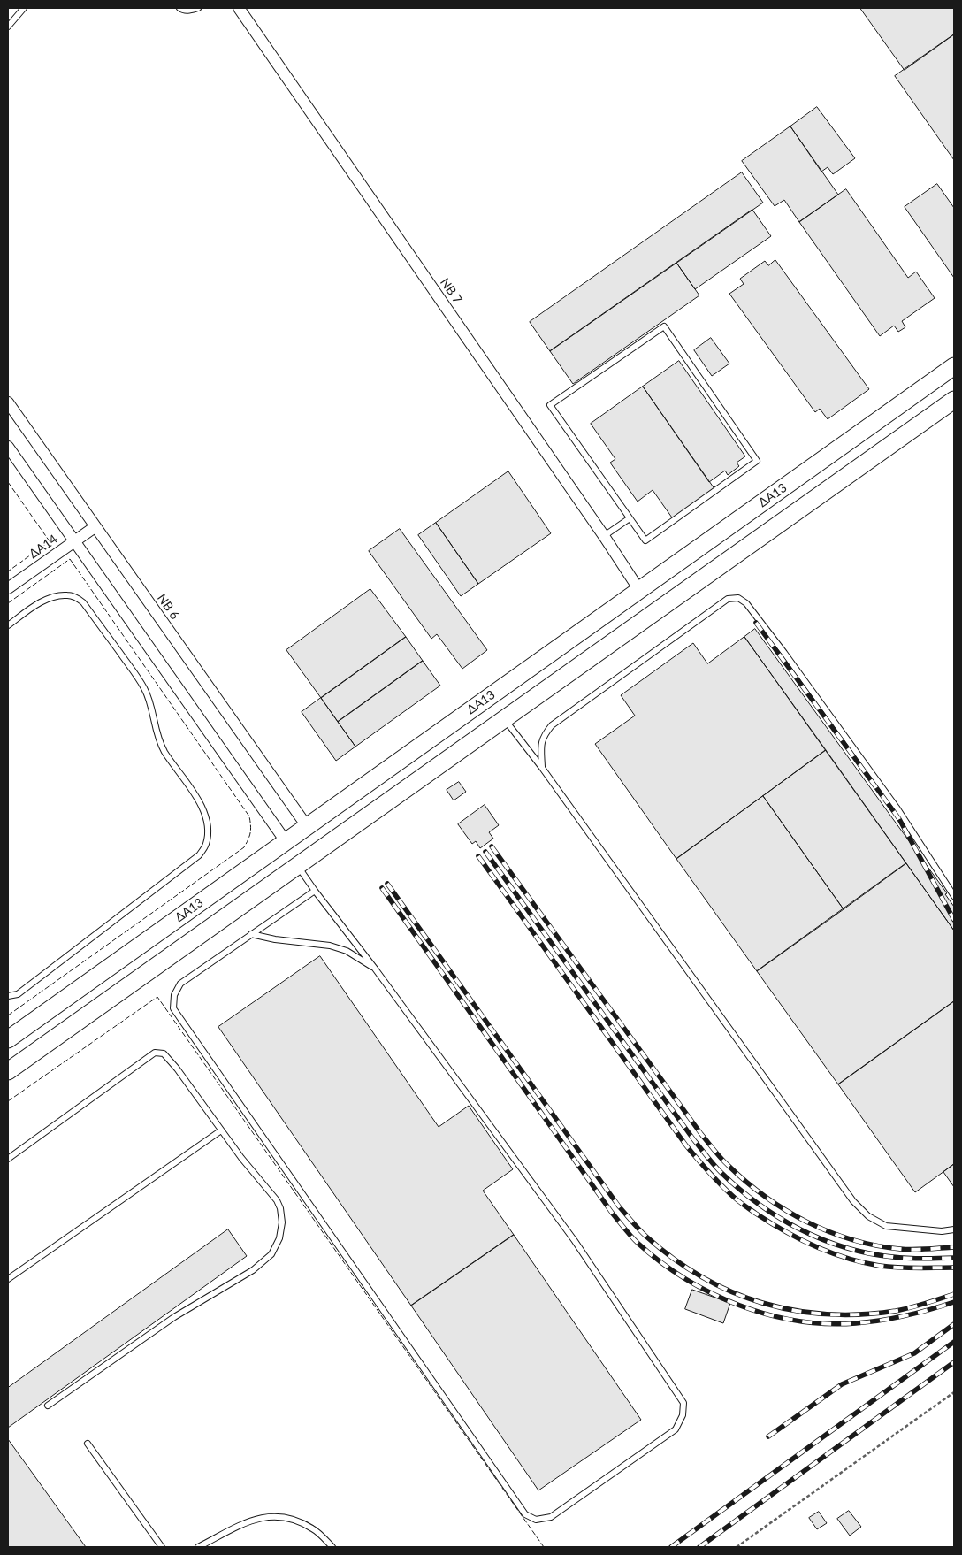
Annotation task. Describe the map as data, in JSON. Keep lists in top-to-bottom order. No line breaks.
{"streets":{"street":["ΝΒ 7","ΔΑ13","ΔΑ14","ΝΒ 6"]},"crossings":[["ΝΒ 7","ΔΑ13"],["ΔΑ13","ΝΒ 6"],["ΔΑ14","ΝΒ 6"]]}
